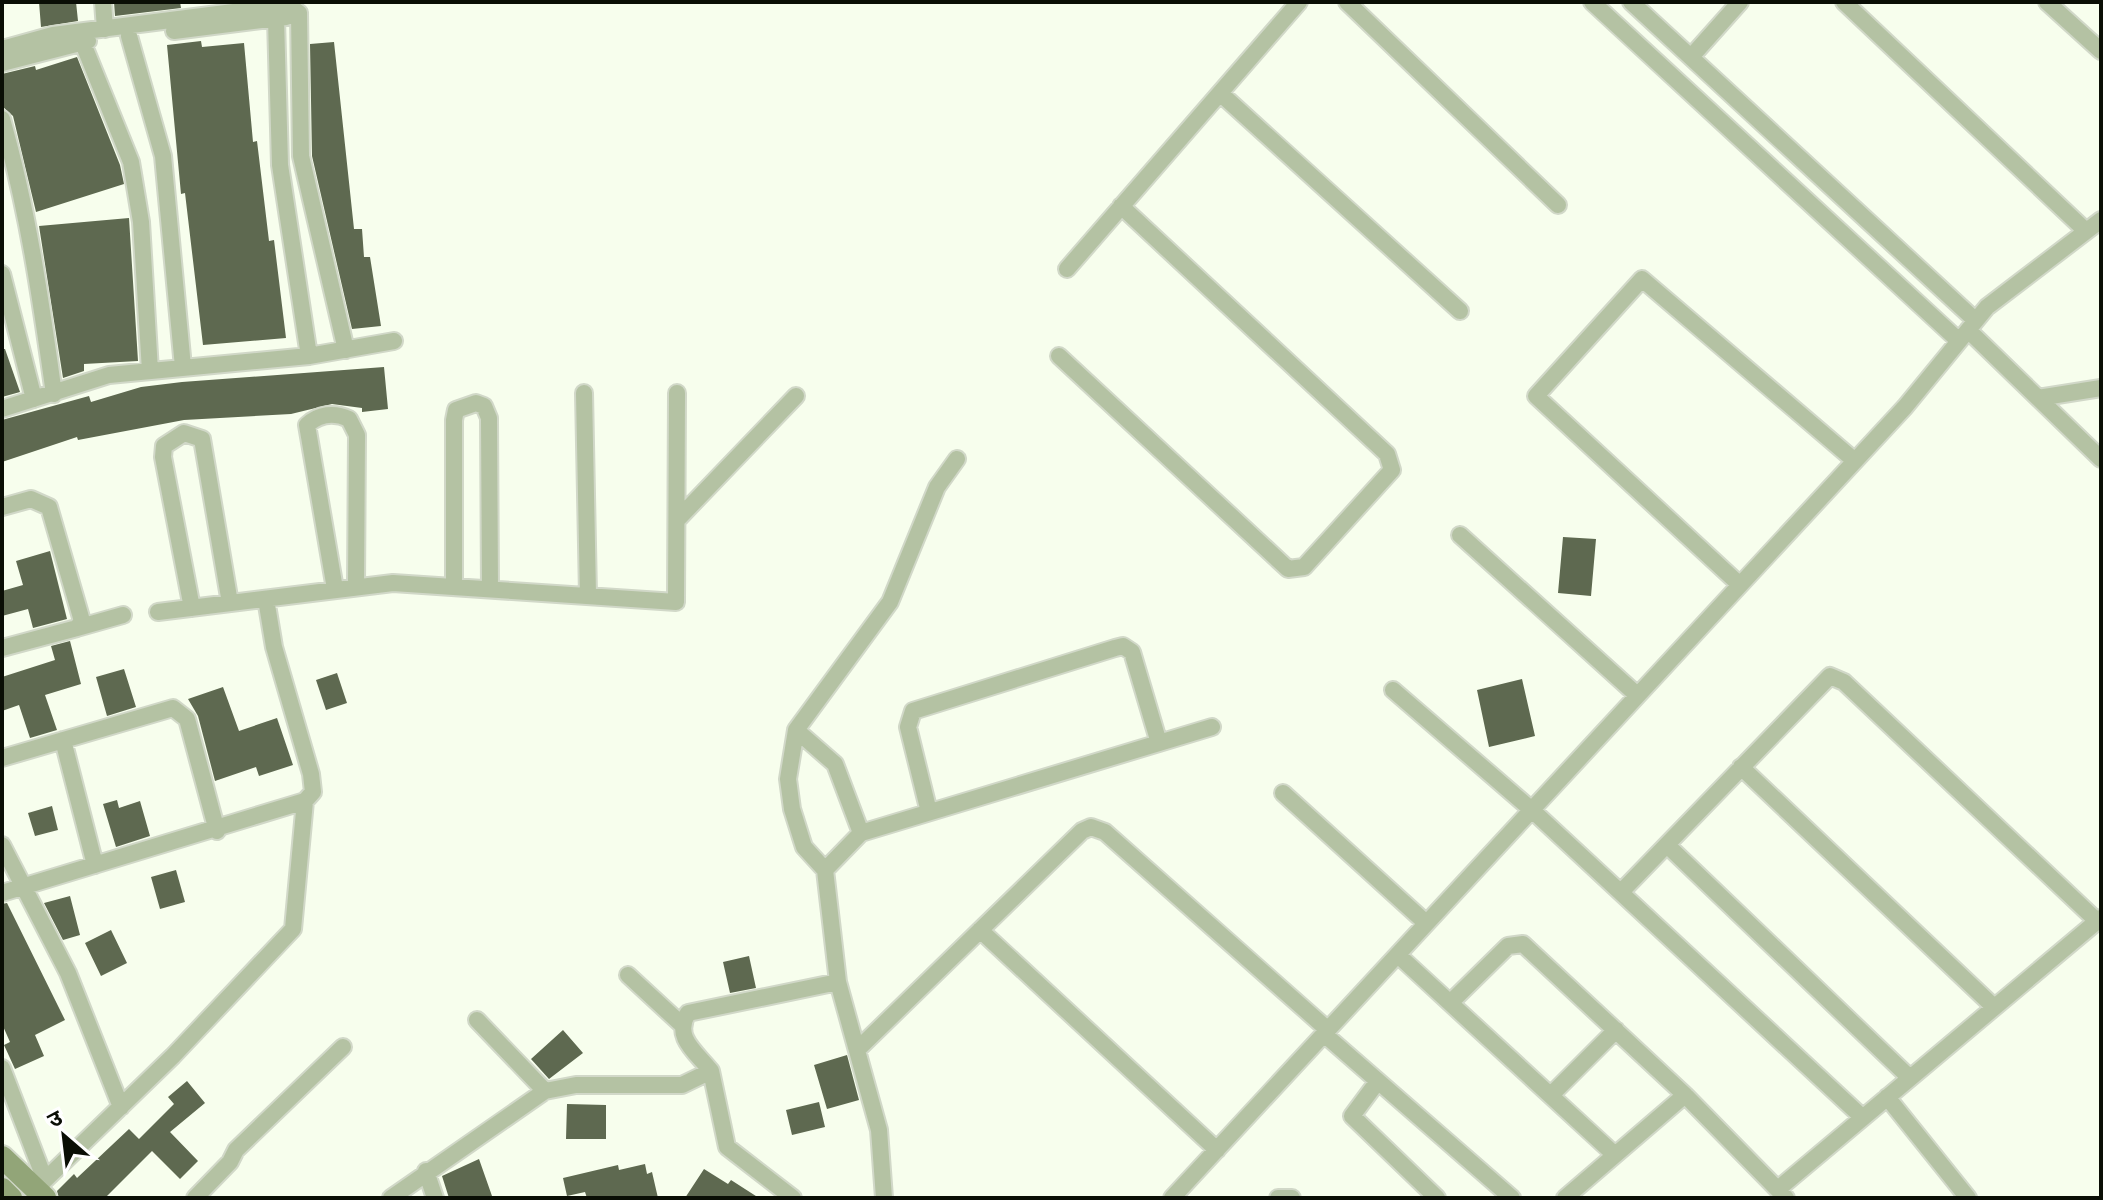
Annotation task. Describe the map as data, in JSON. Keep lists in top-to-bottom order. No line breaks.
{"north":"top left"}
